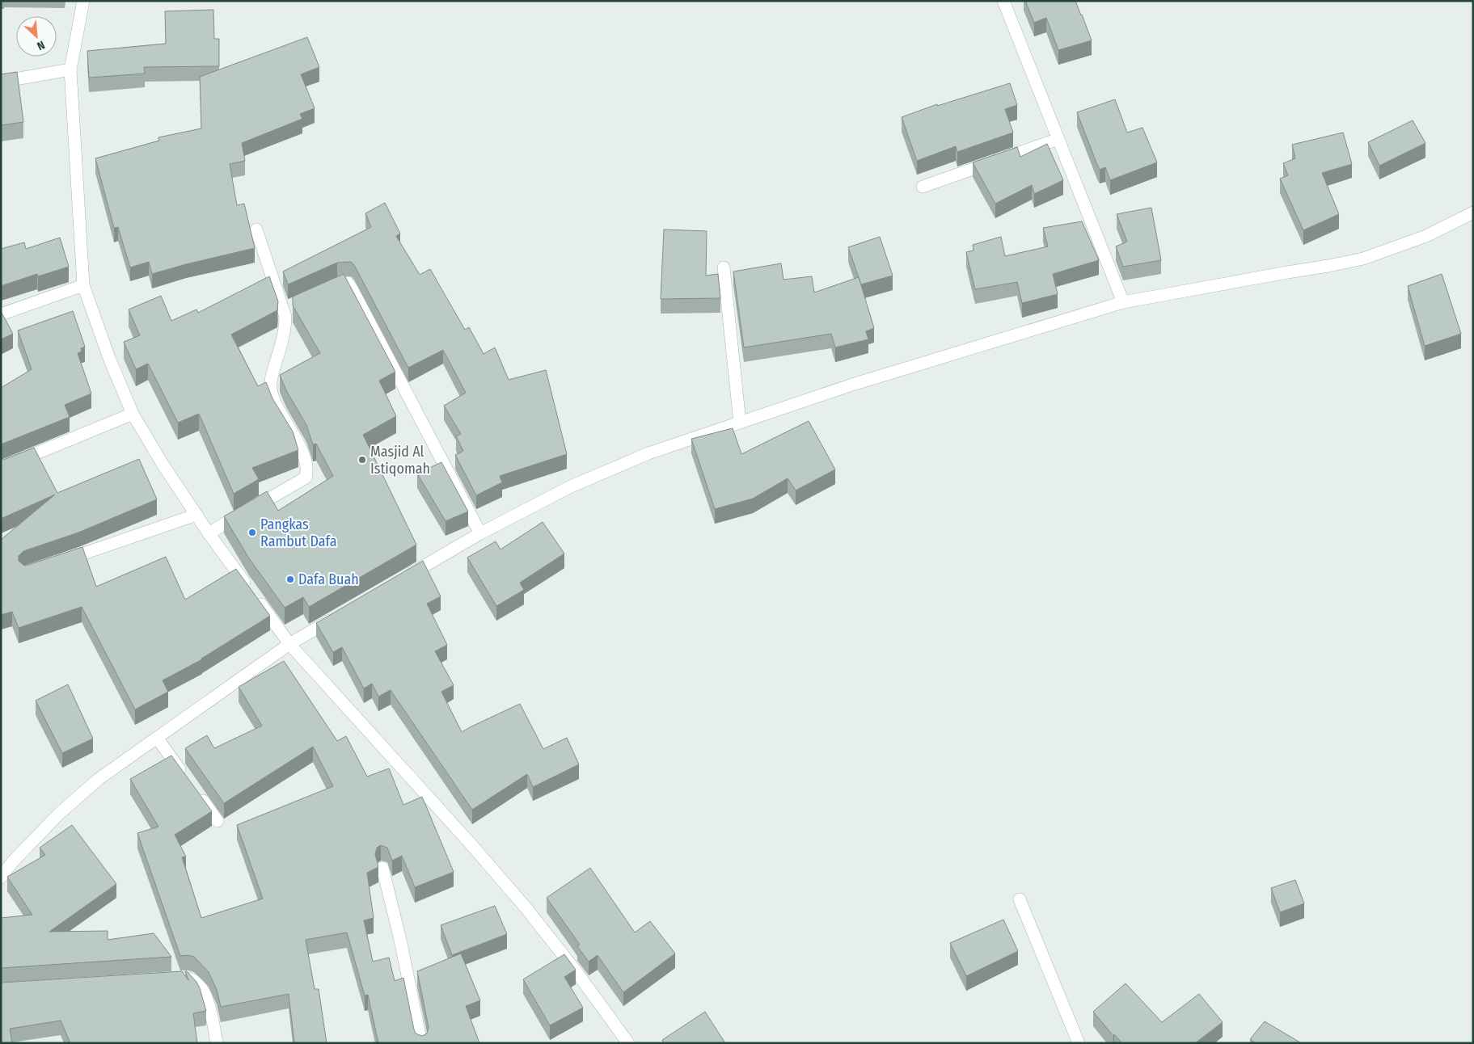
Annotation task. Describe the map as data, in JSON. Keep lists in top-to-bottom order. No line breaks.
{"places":["Masjid Al Istiqomah","Pangkas Rambut Dafa","Dafa Buah"],"north":"bottom right"}
